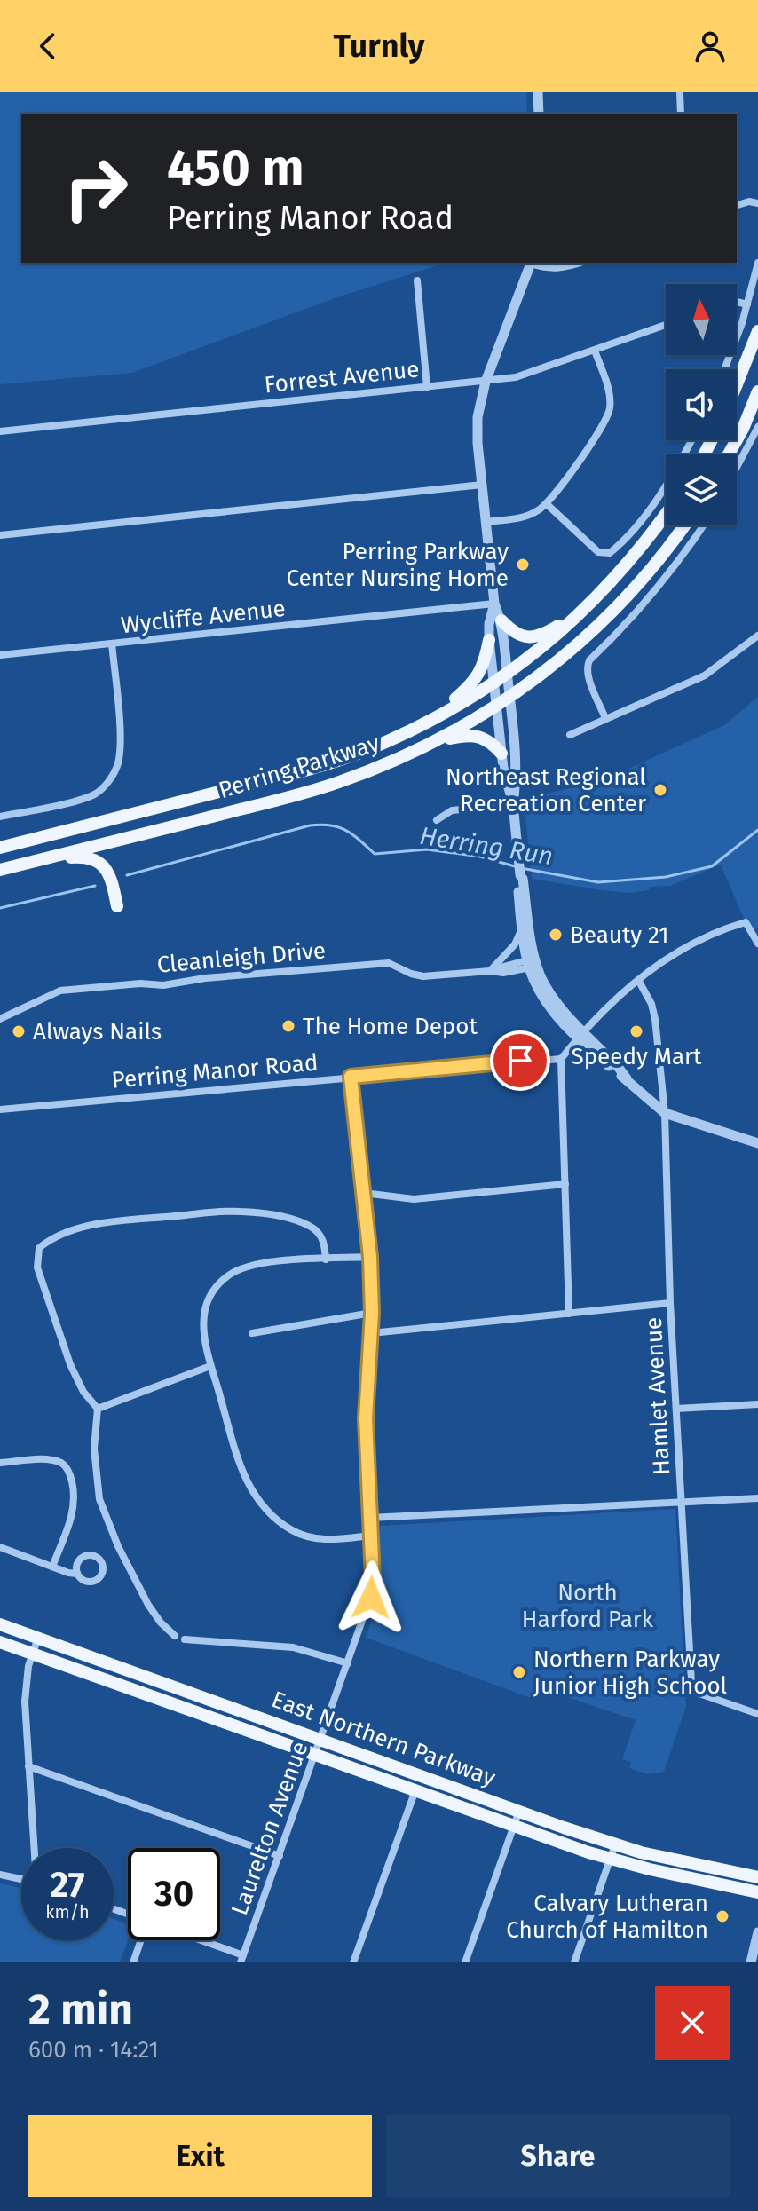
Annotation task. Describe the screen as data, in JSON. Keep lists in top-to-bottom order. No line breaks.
{"streets":{"main road":["Perring Parkway","East Northern Parkway"],"street":["Forrest Avenue","Wycliffe Avenue","Cleanleigh Drive","Perring Manor Road","Hamlet Avenue","Laurelton Avenue"]},"crossings":[["Perring Manor Road","Laurelton Avenue"],["East Northern Parkway","Laurelton Avenue"]],"water":["Herring Run"],"parks":["North Harford Park"],"places":["Perring Parkway Center Nursing Home","Northeast Regional Recreation Center","Beauty 21","The Home Depot","Always Nails","Speedy Mart","Northern Parkway Junior High School","Calvary Lutheran Church of Hamilton"],"north":"top","page":{"header":"Turnly","turn":["450 m","Perring Manor Road"],"speed":"27 km/h","limit":"30","heading":["2 min","600 m · 14:21"],"buttons":["Exit","Share"]}}
